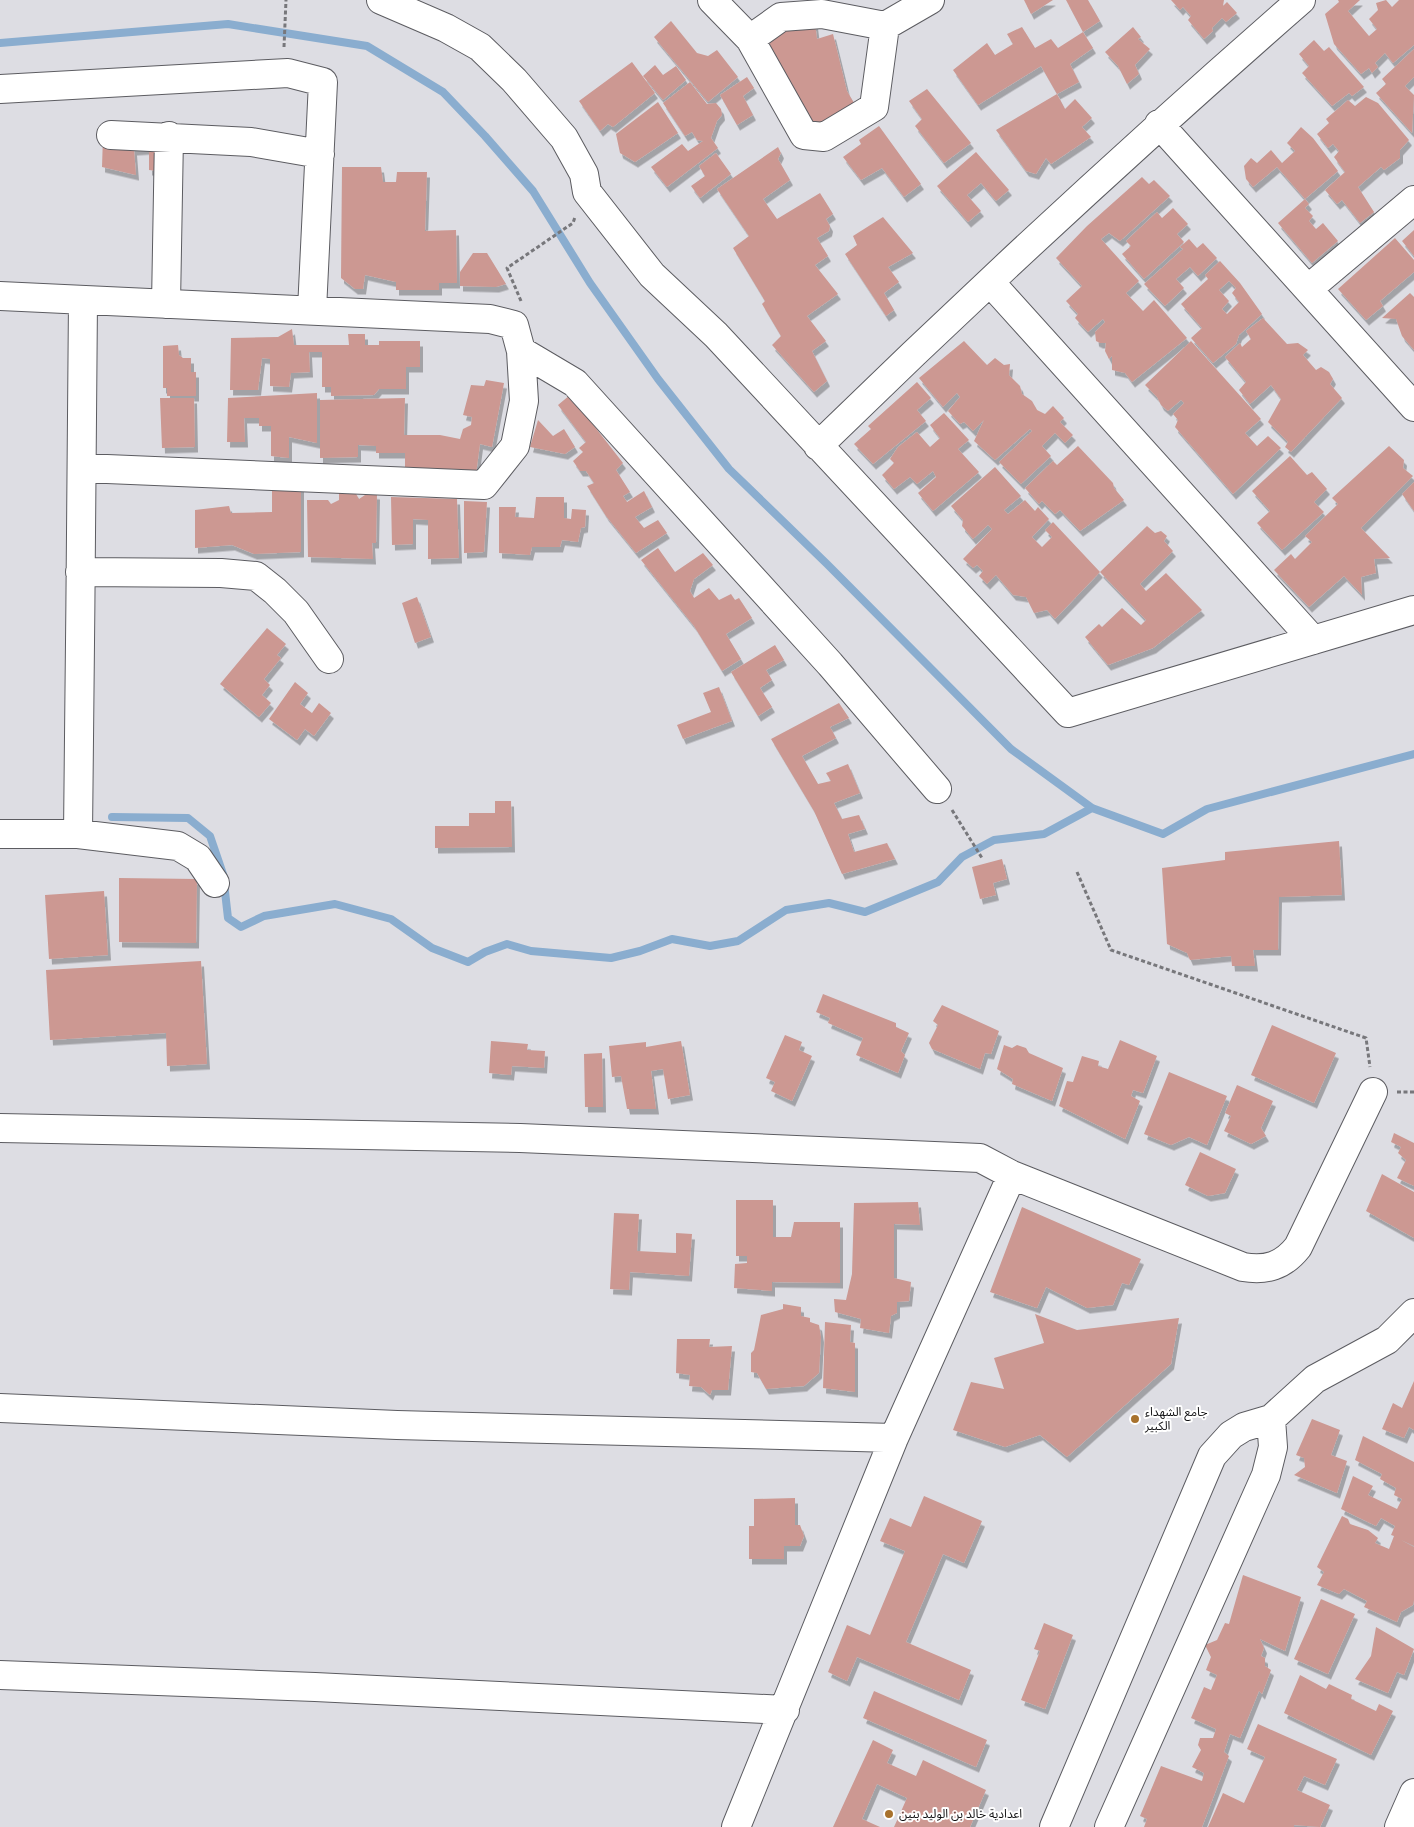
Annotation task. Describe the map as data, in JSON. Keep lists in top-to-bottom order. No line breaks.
{"places":["جامع الشهداء الكبير","اعدادية خالد بن الوليد بنين"]}
